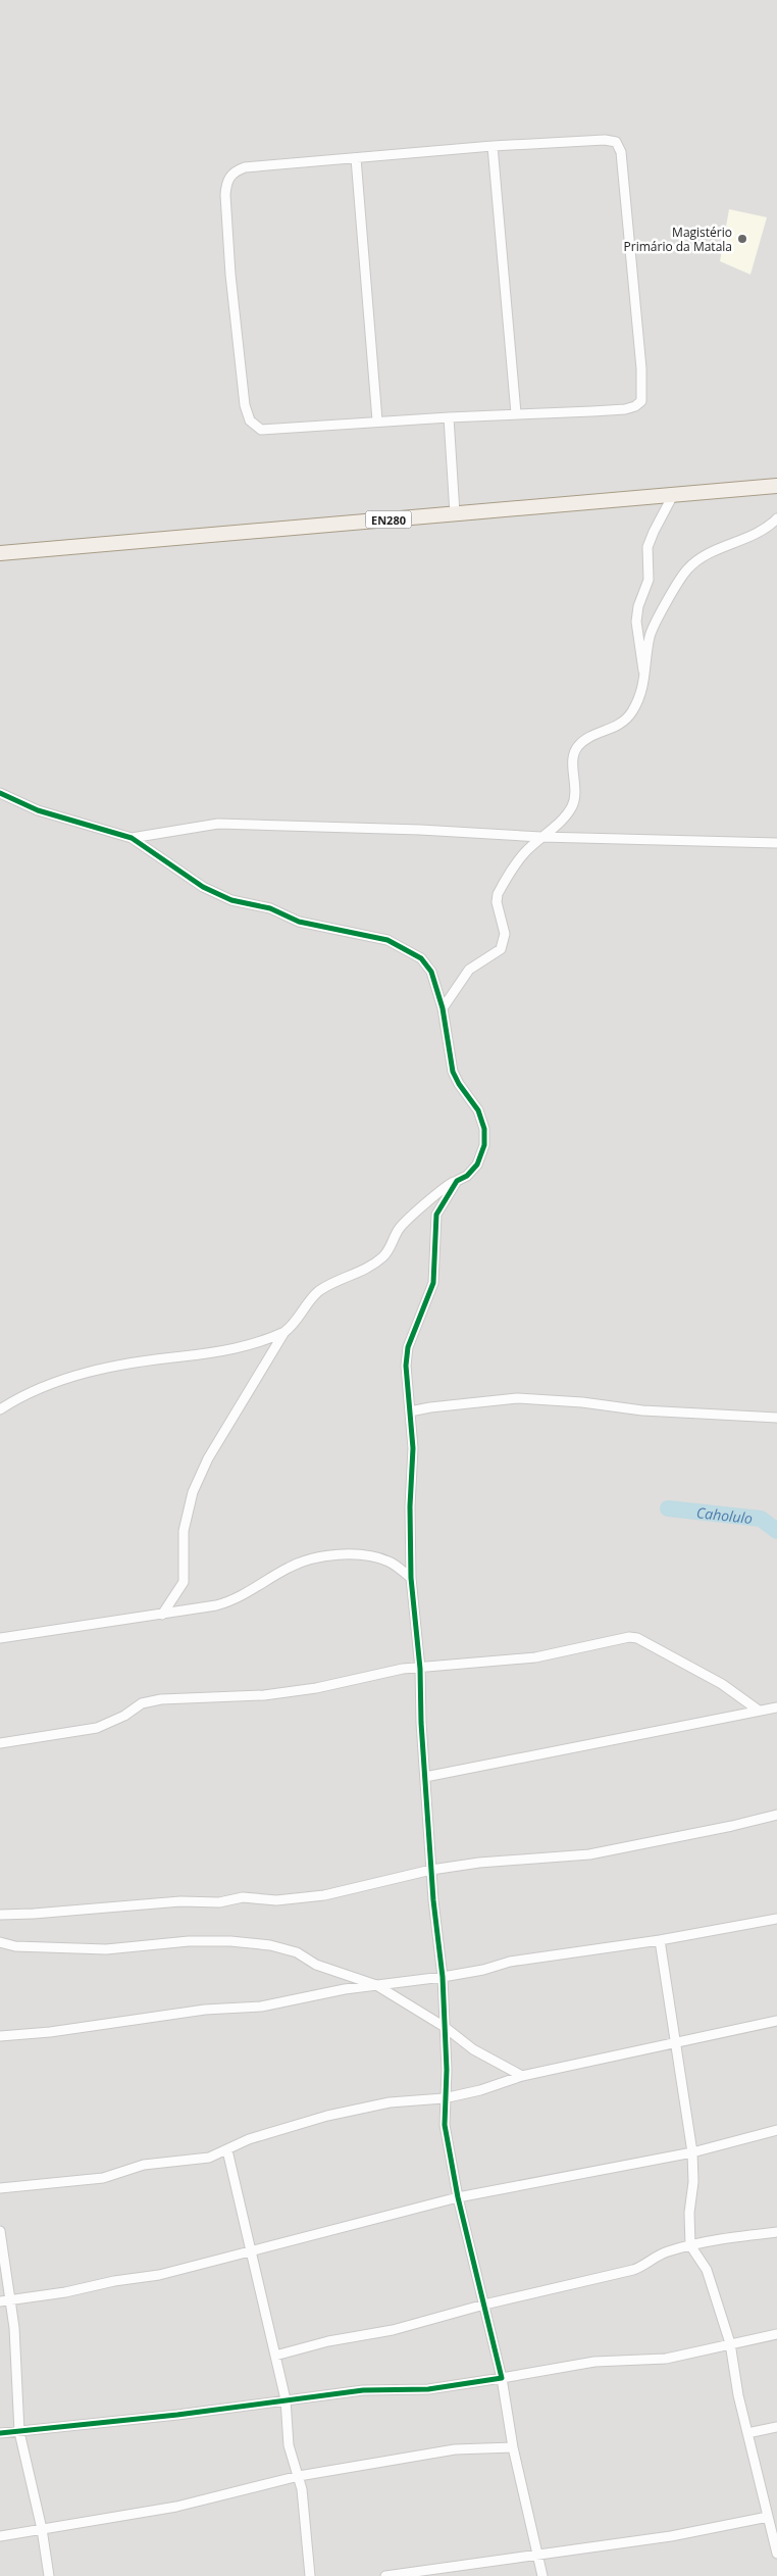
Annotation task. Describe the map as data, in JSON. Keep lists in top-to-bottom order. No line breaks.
{"streets":{"main road":["EN280"]},"water":["Caholulo"],"places":["Magistério Primário da Matala"]}
